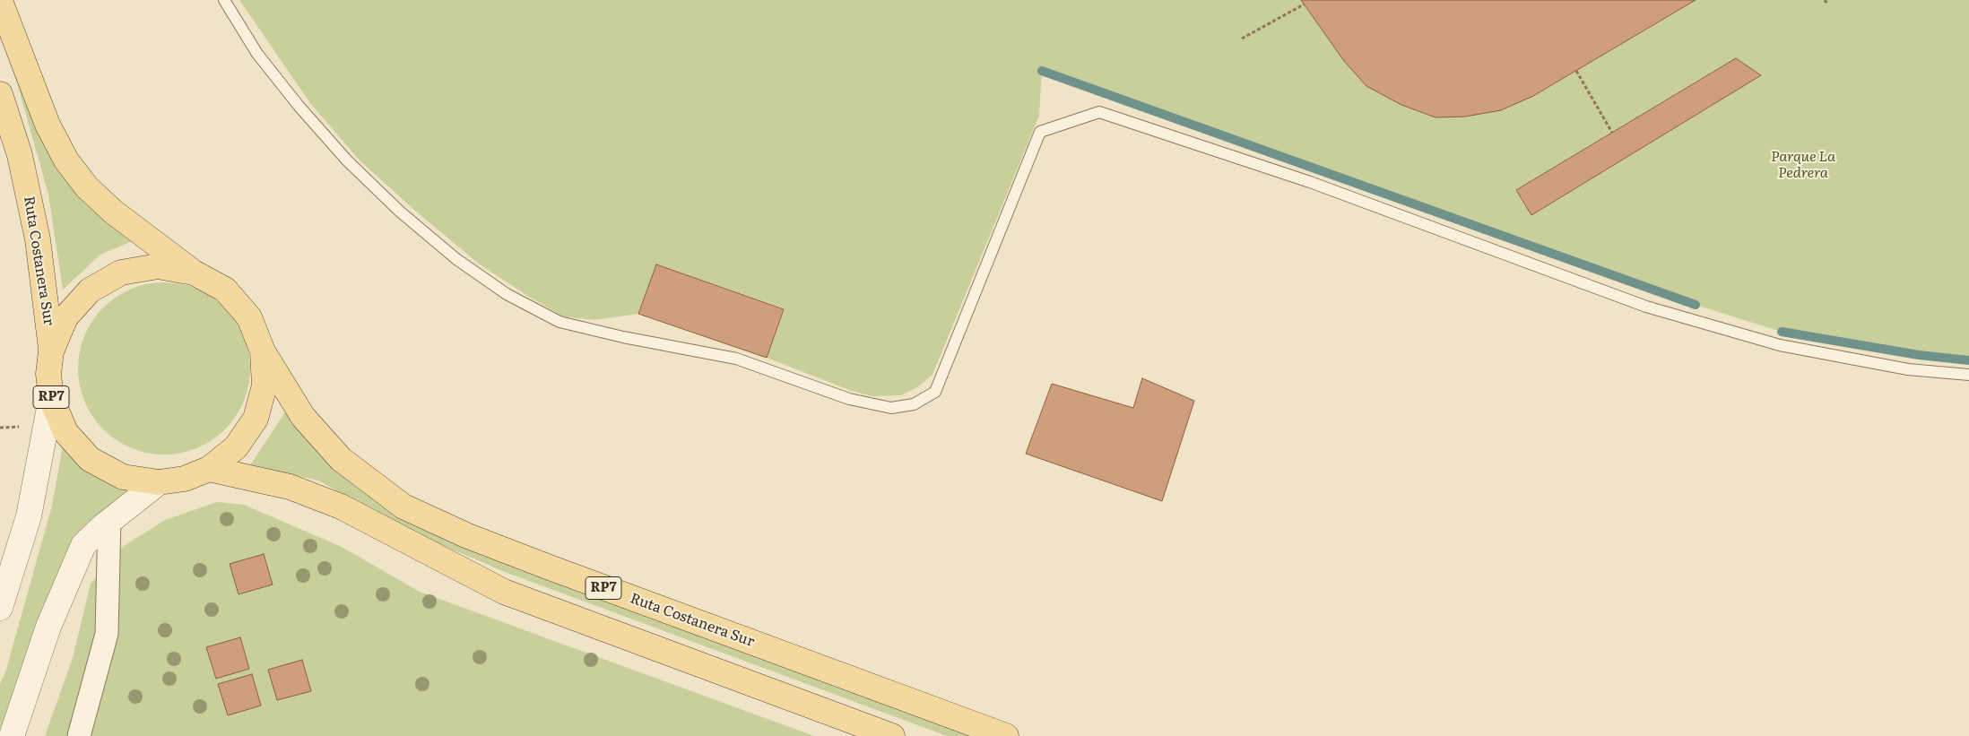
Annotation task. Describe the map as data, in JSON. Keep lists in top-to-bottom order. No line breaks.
{"streets":{"main road":["Ruta Costanera Sur","RP7"]},"crossings":[["Ruta Costanera Sur","RP7"]],"parks":["Parque La Pedrera"]}
